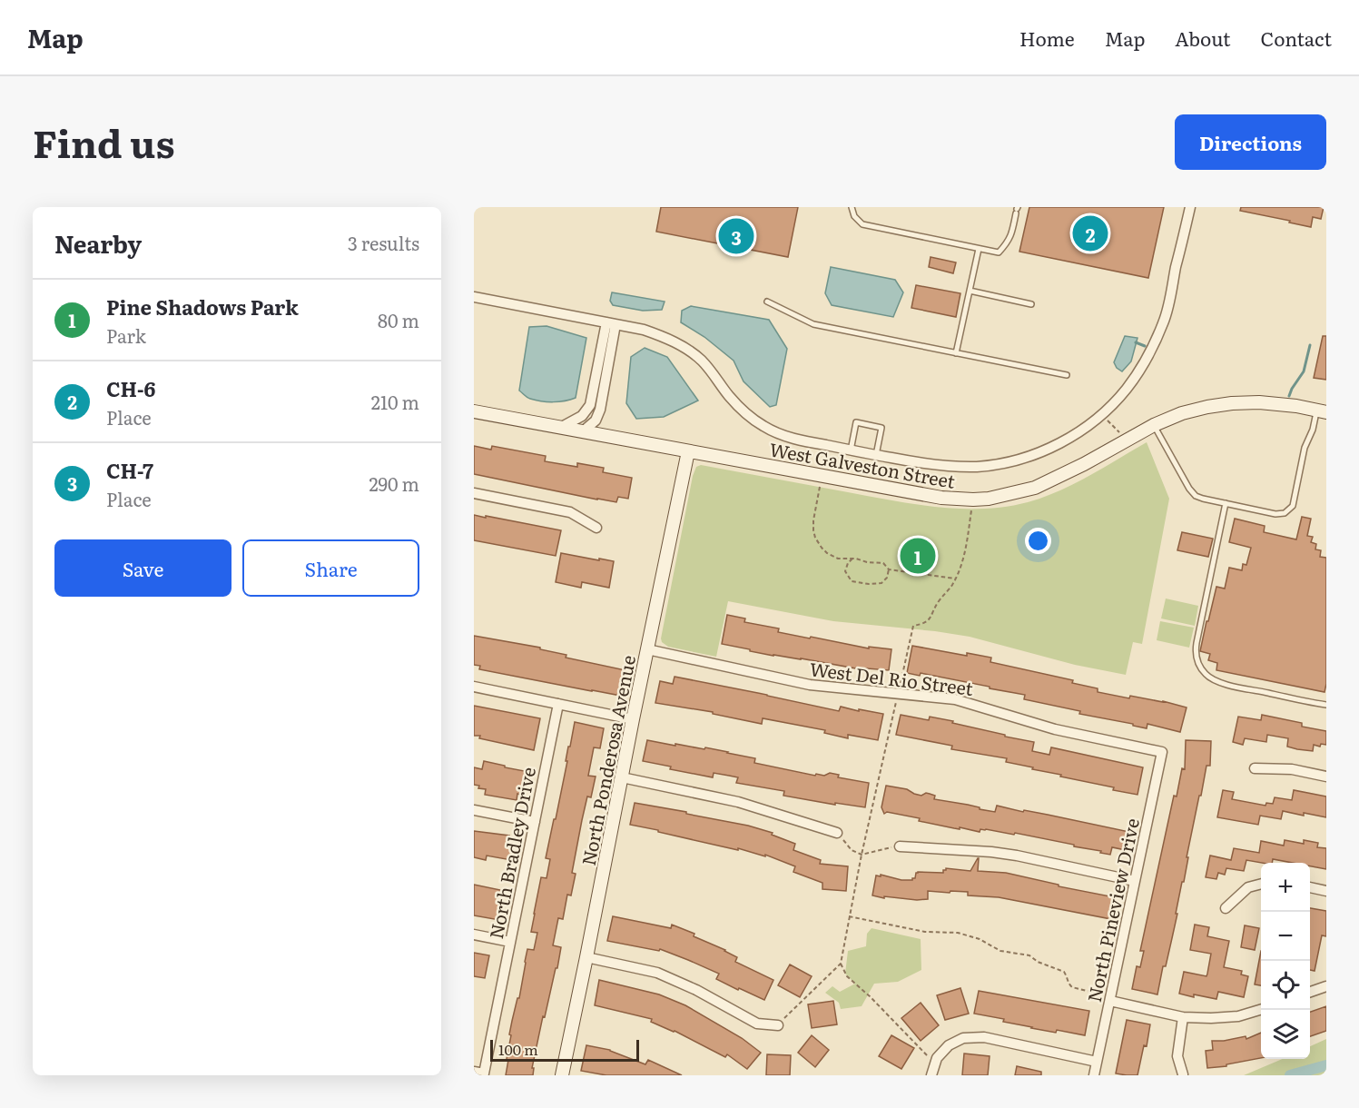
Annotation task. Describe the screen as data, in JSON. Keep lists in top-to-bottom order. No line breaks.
{"streets":{"street":["West Galveston Street","West Del Rio Street","North Ponderosa Avenue","North Bradley Drive","North Pineview Drive"]},"crossings":[["West Galveston Street","North Ponderosa Avenue"],["West Del Rio Street","North Ponderosa Avenue"],["West Del Rio Street","North Pineview Drive"]],"scale_bar":"100 m","page":{"header":"Map","nav":["Home","Map","About","Contact"],"title":"Find us","buttons":["Directions",["Save","Share"]],"heading":["Nearby","3 results"],"pins":["2","3","1"],"list":[{"mark":"1","name":"Pine Shadows Park","note":"Park","value":"80 m"},{"mark":"2","name":"CH-6","note":"Place","value":"210 m"},{"mark":"3","name":"CH-7","note":"Place","value":"290 m"}],"map_buttons":["+","−"],"scale":"100 m"}}
